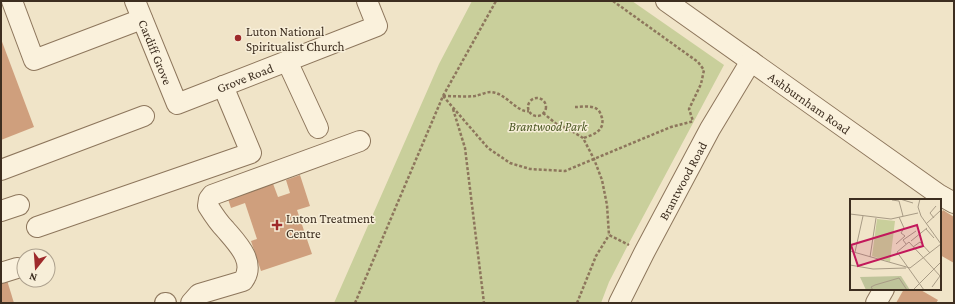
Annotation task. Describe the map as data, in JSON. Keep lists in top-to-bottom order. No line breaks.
{"streets":{"street":["Cardiff Grove","Grove Road","Ashburnham Road","Brantwood Road"]},"crossings":[["Cardiff Grove","Grove Road"],["Ashburnham Road","Brantwood Road"]],"parks":["Brantwood Park"],"places":{"other":["Luton National Spiritualist Church"],"health":["Luton Treatment Centre"]},"north":"bottom"}
